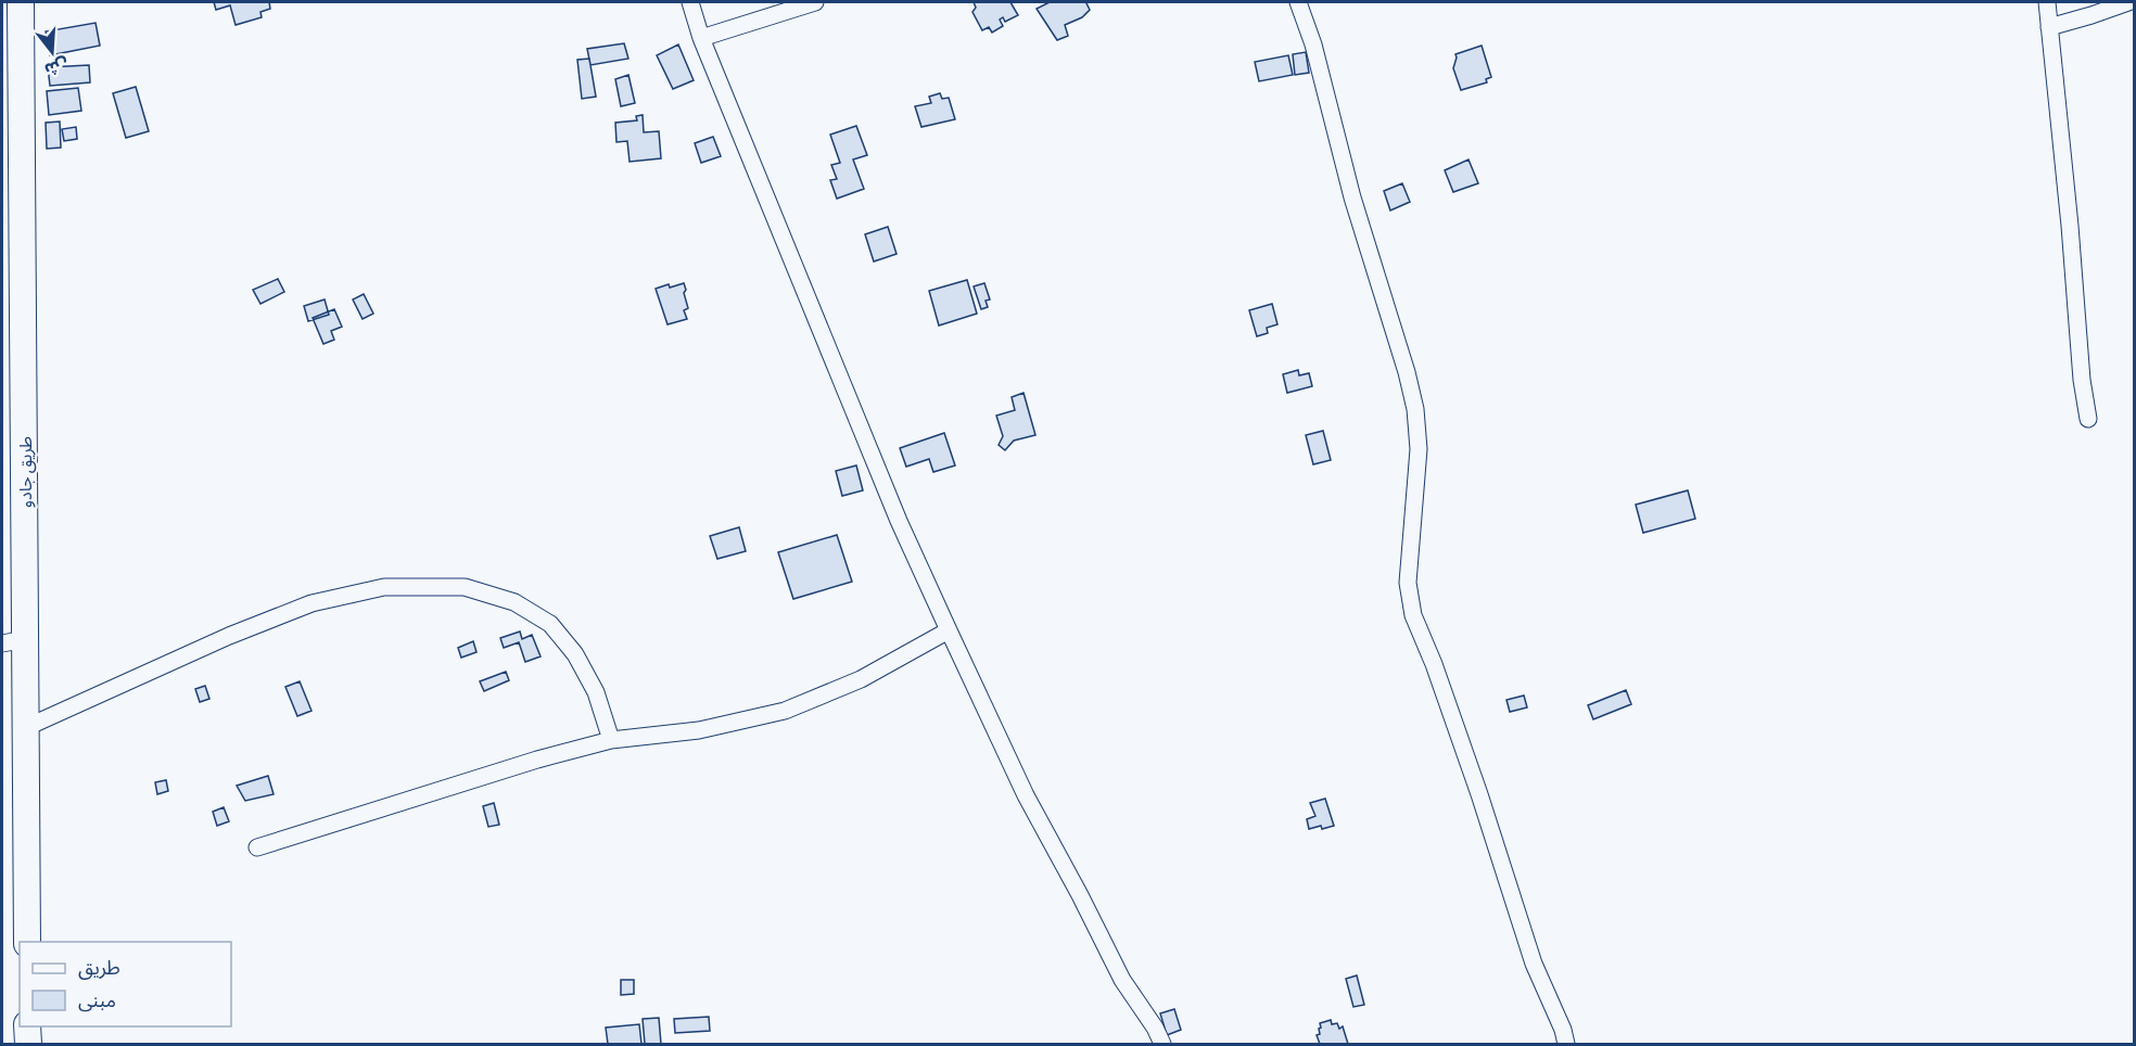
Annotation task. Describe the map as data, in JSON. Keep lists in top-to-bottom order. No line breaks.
{"streets":{"highway":["طريق جادو"]},"legend":["طريق","مبنى"],"north":"bottom"}
